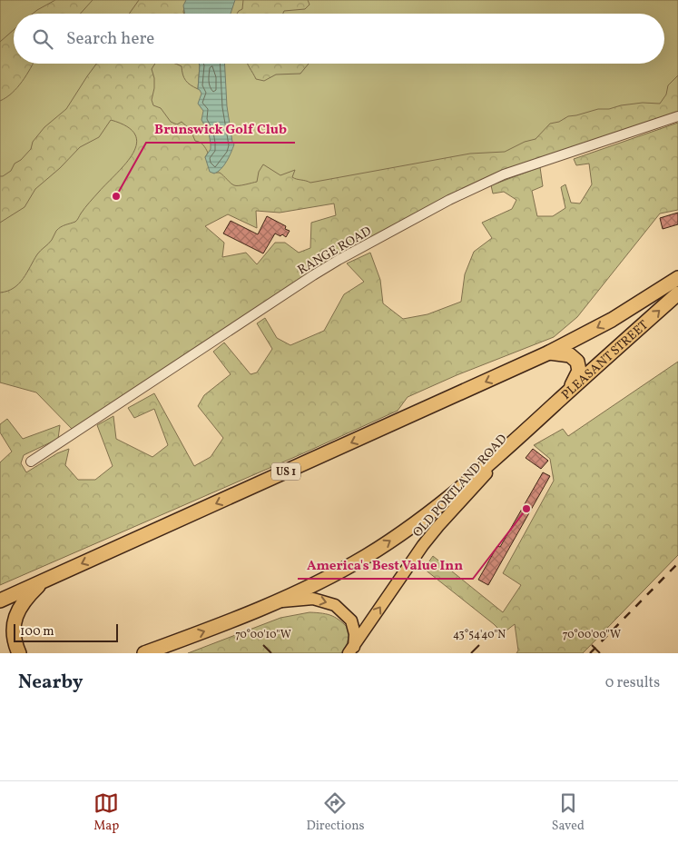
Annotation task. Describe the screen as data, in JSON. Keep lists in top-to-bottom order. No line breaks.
{"streets":{"highway":["PLEASANT STREET","US 1"],"main road":["OLD PORTLAND ROAD"],"street":["RANGE ROAD"]},"crossings":[["PLEASANT STREET","OLD PORTLAND ROAD"]],"one_way":["OLD PORTLAND ROAD"],"places":["Brunswick Golf Club","America's Best Value Inn"],"scale_bar":"100 m","page":{"search":"Search here","scale":"100 m","heading":["Nearby","0 results"],"nav":["Map","Directions","Saved"]},"coordinates":["43°54'40\"N","70°00'10\"W","70°00'00\"W"]}
